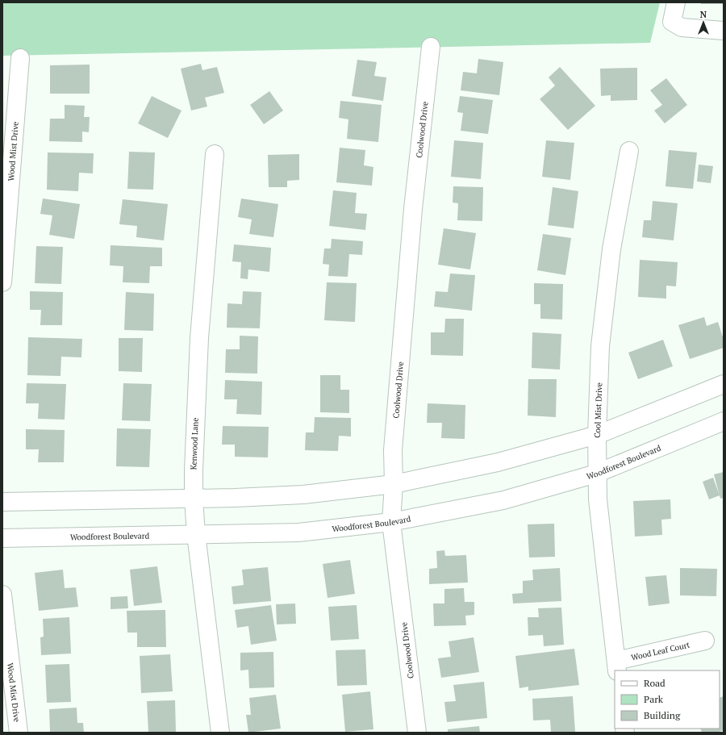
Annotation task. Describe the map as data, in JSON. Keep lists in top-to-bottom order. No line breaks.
{"streets":{"street":["Coolwood Drive","Wood Mist Drive","Cool Mist Drive","Kenwood Lane","Woodforest Boulevard","Wood Leaf Court"]},"crossings":[["Coolwood Drive","Woodforest Boulevard"],["Cool Mist Drive","Woodforest Boulevard"],["Cool Mist Drive","Wood Leaf Court"],["Kenwood Lane","Woodforest Boulevard"]],"legend":["Road","Park","Building"],"north":"top"}
